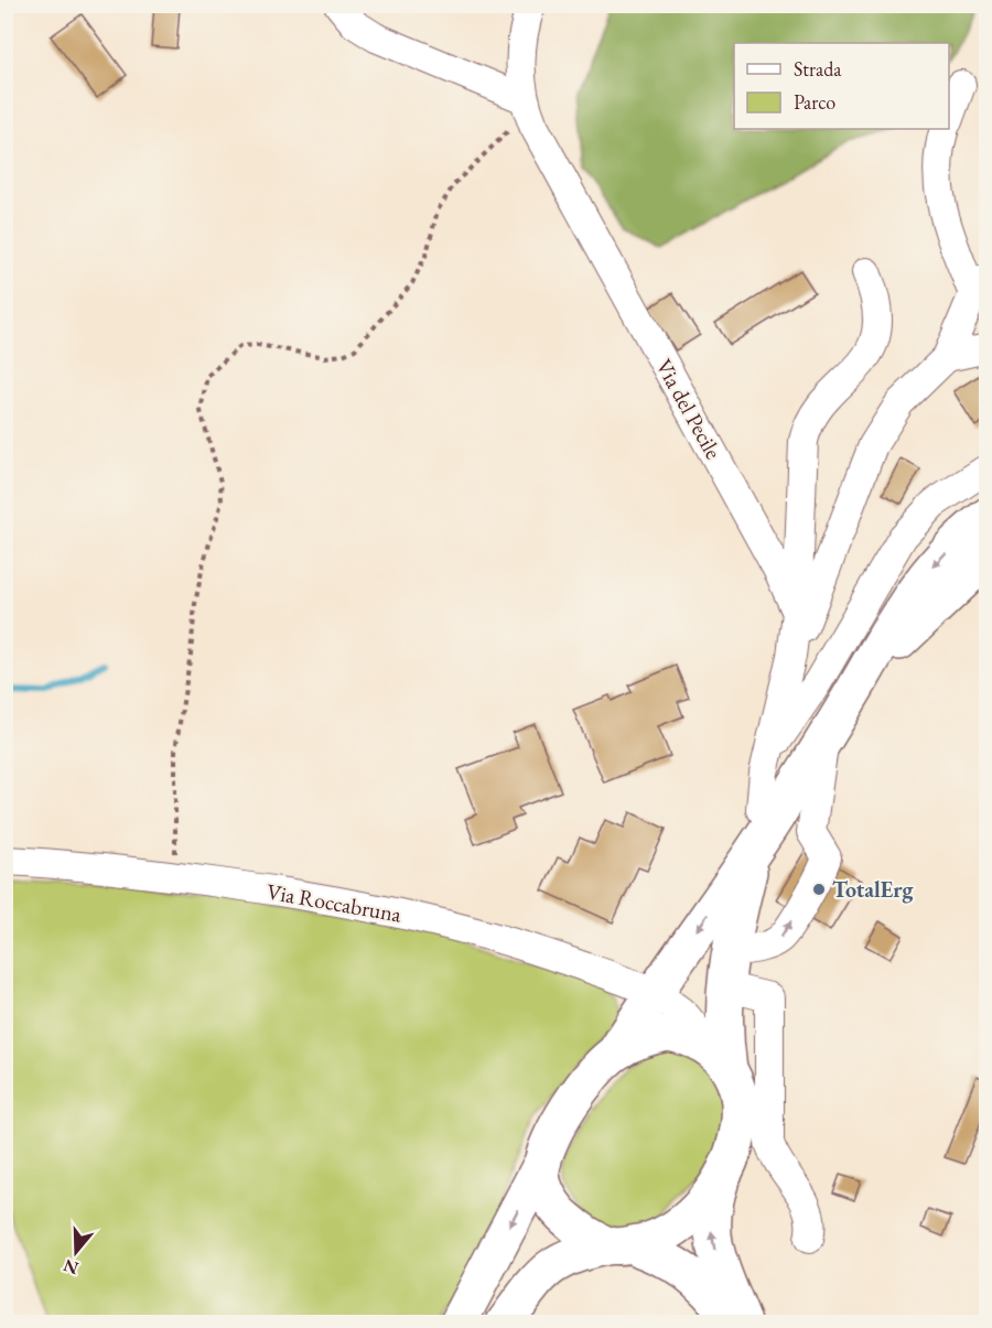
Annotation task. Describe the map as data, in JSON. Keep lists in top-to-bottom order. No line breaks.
{"streets":{"street":["Via del Pecile","Via Roccabruna"]},"places":["TotalErg"],"legend":["Strada","Parco"],"north":"bottom"}
